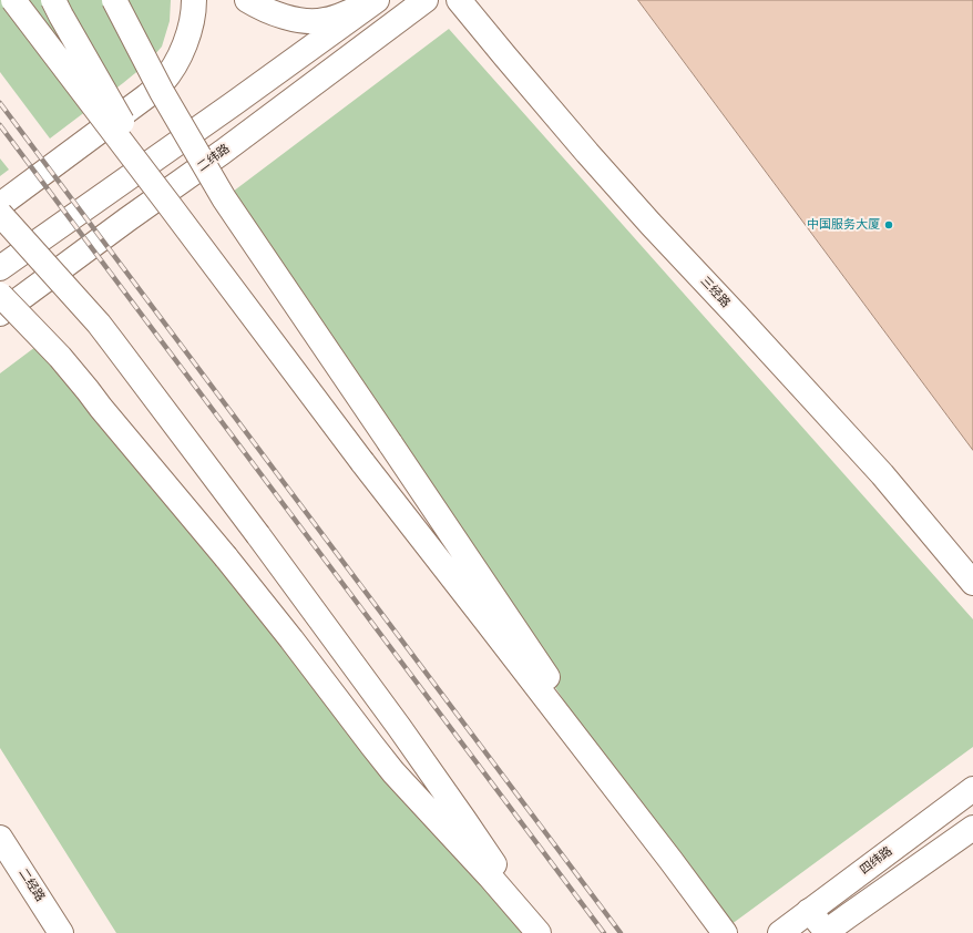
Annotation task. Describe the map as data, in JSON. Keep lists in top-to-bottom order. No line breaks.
{"streets":{"main road":["二纬路","三经路","四纬路","二经路"]},"places":["中国服务大厦"]}
